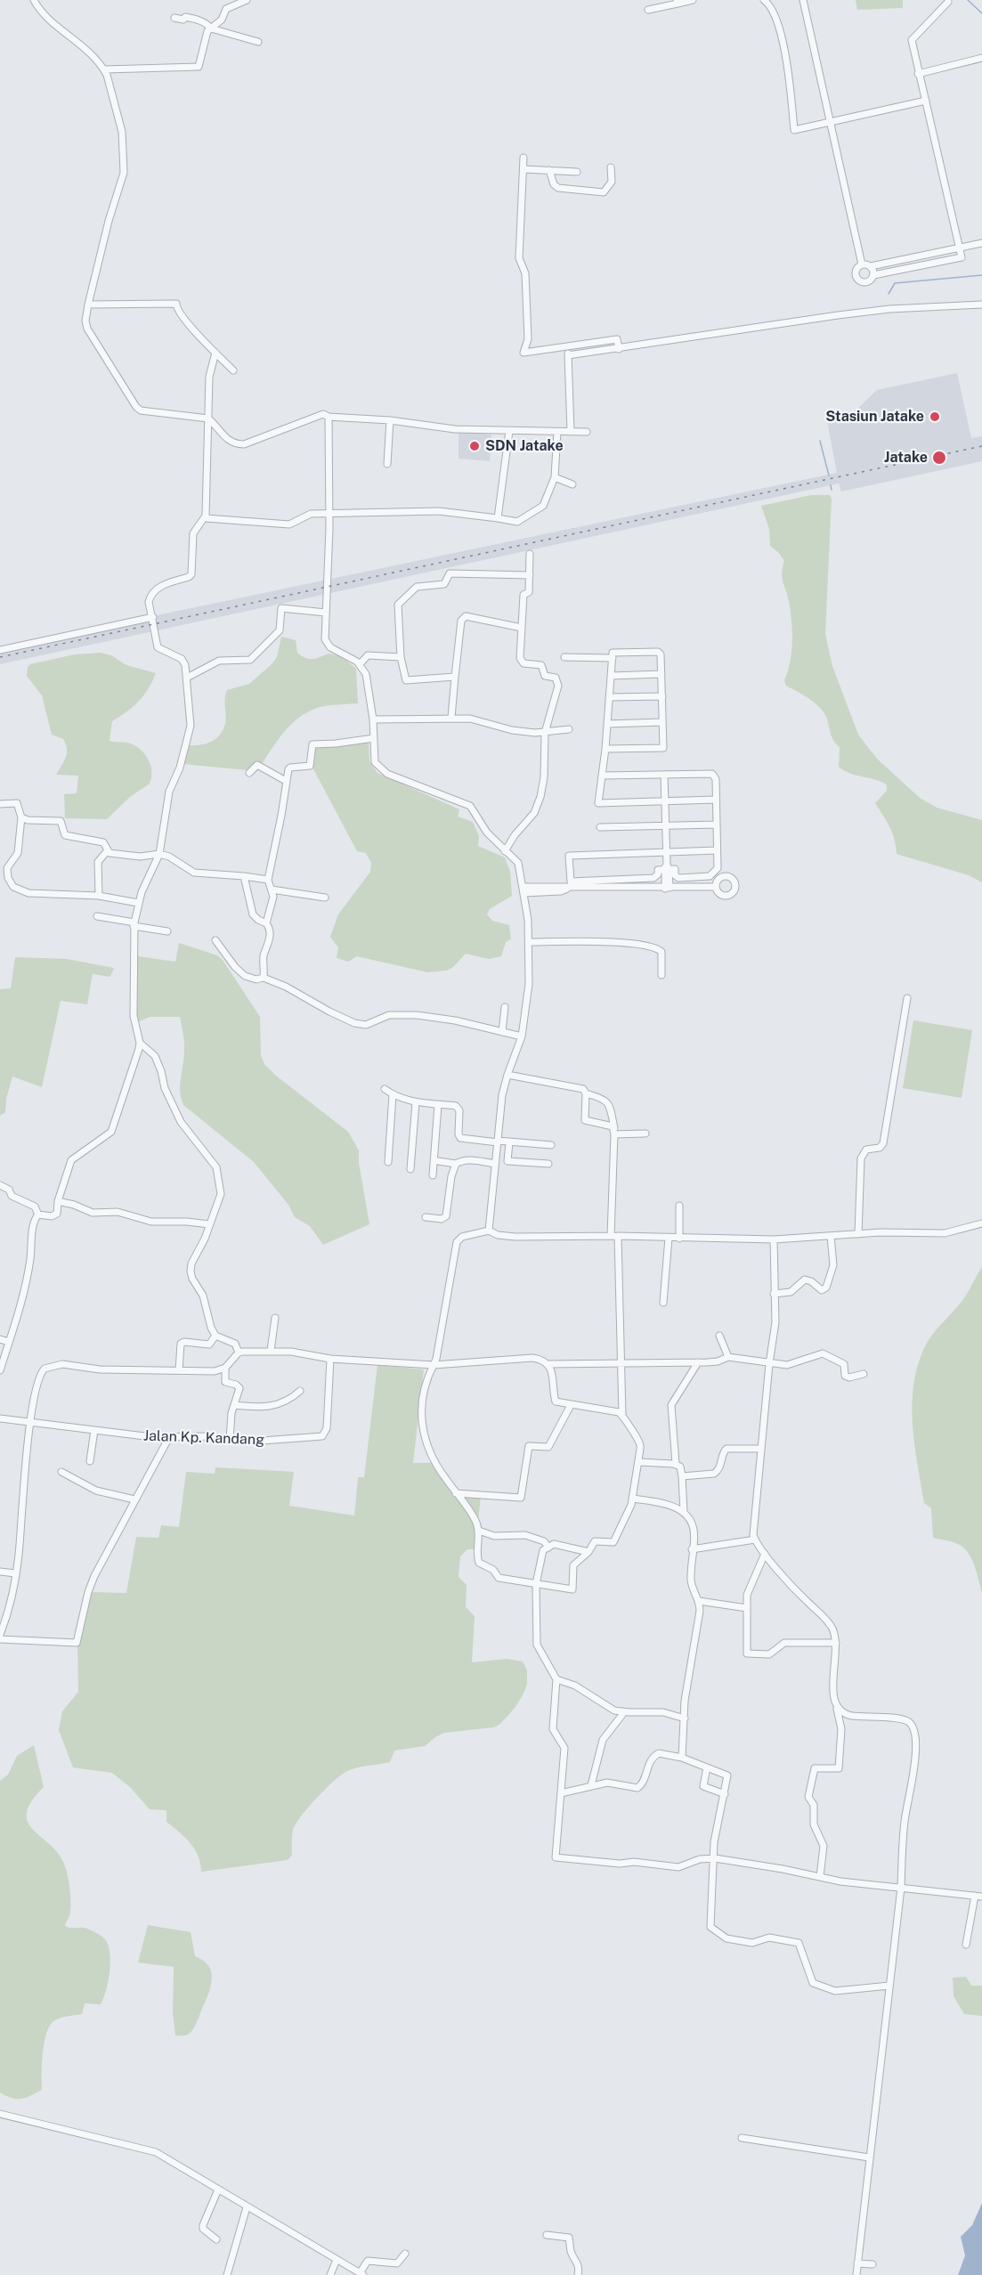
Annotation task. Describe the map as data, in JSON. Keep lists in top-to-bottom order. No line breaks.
{"streets":{"street":["Jalan Kp. Kandang"]},"places":["Stasiun Jatake","SDN Jatake","Jatake"]}
